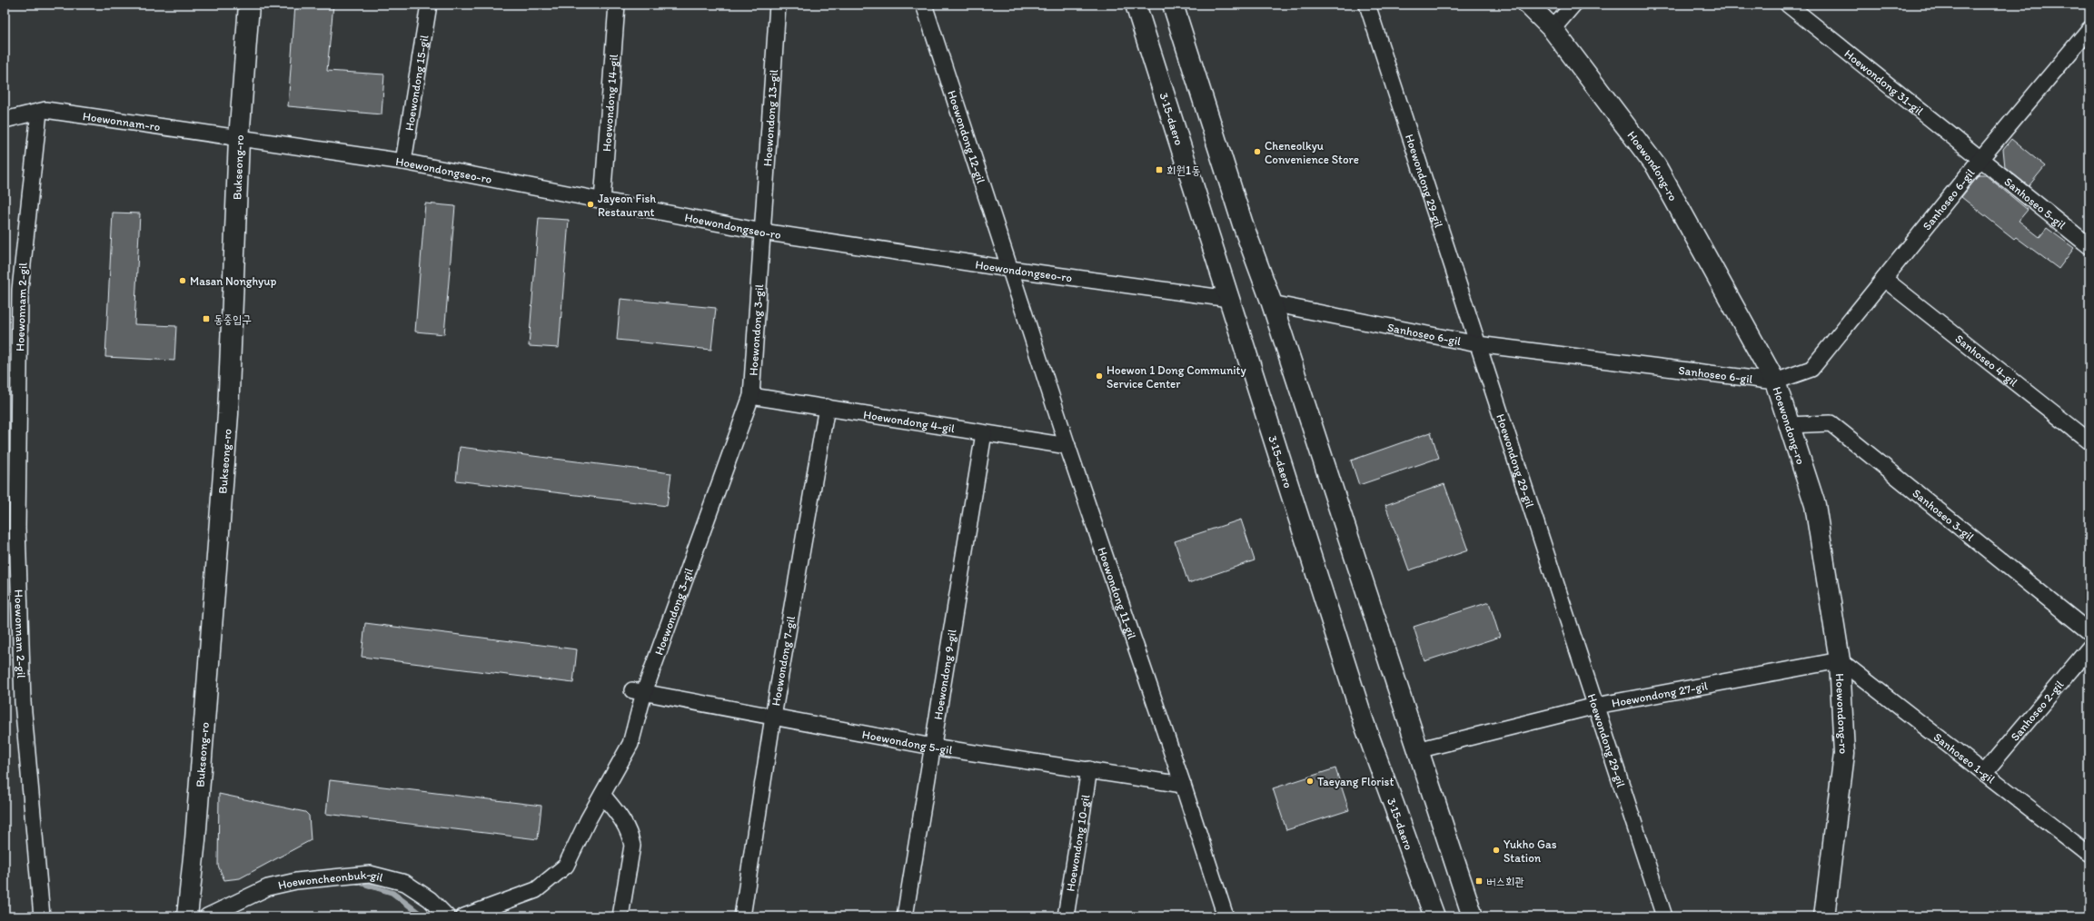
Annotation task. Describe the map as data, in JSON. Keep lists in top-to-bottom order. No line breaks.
{"streets":{"main road":["3·15-daero","Hoewondong-ro","Bukseong-ro"],"street":["Hoewondong 31-gil","Hoewondong 15-gil","Hoewondong 14-gil","Hoewondong 13-gil","Hoewonnam-ro","Hoewondong 12-gil","Hoewondongseo-ro","Hoewondong 29-gil","Sanhoseo 6-gil","Sanhoseo 5-gil","Hoewonnam 2-gil","Hoewondong 3-gil","Sanhoseo 4-gil","Hoewondong 4-gil","Sanhoseo 3-gil","Hoewondong 11-gil","Hoewondong 7-gil","Hoewondong 9-gil","Hoewondong 27-gil","Sanhoseo 2-gil","Hoewondong 5-gil","Sanhoseo 1-gil","Hoewondong 10-gil","Hoewoncheonbuk-gil"]},"crossings":[["Hoewondong 31-gil","Sanhoseo 6-gil"],["Hoewondong 31-gil","Sanhoseo 5-gil"],["Hoewondong 15-gil","Hoewondongseo-ro"],["Hoewondong 14-gil","Hoewondongseo-ro"],["Hoewondong 13-gil","Hoewondongseo-ro"],["Hoewondong 13-gil","Hoewondong 3-gil"],["3·15-daero","Hoewondongseo-ro"],["Hoewonnam-ro","Bukseong-ro"],["Hoewonnam-ro","Hoewondongseo-ro"],["Hoewonnam-ro","Hoewonnam 2-gil"],["Hoewondong 12-gil","Hoewondongseo-ro"],["Hoewondong 12-gil","Hoewondong 11-gil"],["Hoewondong-ro","Sanhoseo 6-gil"],["Hoewondong-ro","Sanhoseo 3-gil"],["Hoewondong-ro","Hoewondong 27-gil"],["Hoewondong-ro","Sanhoseo 1-gil"],["Bukseong-ro","Hoewondongseo-ro"],["Hoewondongseo-ro","Hoewondong 3-gil"],["Hoewondongseo-ro","Hoewondong 11-gil"],["Hoewondong 29-gil","Sanhoseo 6-gil"],["Hoewondong 29-gil","Hoewondong 27-gil"],["Sanhoseo 6-gil","Sanhoseo 5-gil"],["Sanhoseo 6-gil","Sanhoseo 4-gil"],["Hoewondong 3-gil","Hoewondong 4-gil"],["Hoewondong 3-gil","Hoewondong 5-gil"],["Hoewondong 4-gil","Hoewondong 11-gil"],["Hoewondong 4-gil","Hoewondong 7-gil"],["Hoewondong 4-gil","Hoewondong 9-gil"],["Hoewondong 11-gil","Hoewondong 5-gil"],["Hoewondong 7-gil","Hoewondong 5-gil"],["Hoewondong 9-gil","Hoewondong 5-gil"],["Hoewondong 27-gil","Sanhoseo 1-gil"],["Sanhoseo 2-gil","Sanhoseo 1-gil"],["Hoewondong 5-gil","Hoewondong 10-gil"]],"places":{"other":["Cheneolkyu Convenience Store","Jayeon Fish Restaurant","Masan Nonghyup","Hoewon 1 Dong Community Service Center","Taeyang Florist","Yukho Gas Station"],"transit":["회원1동","동중입구","버스회관"]}}
